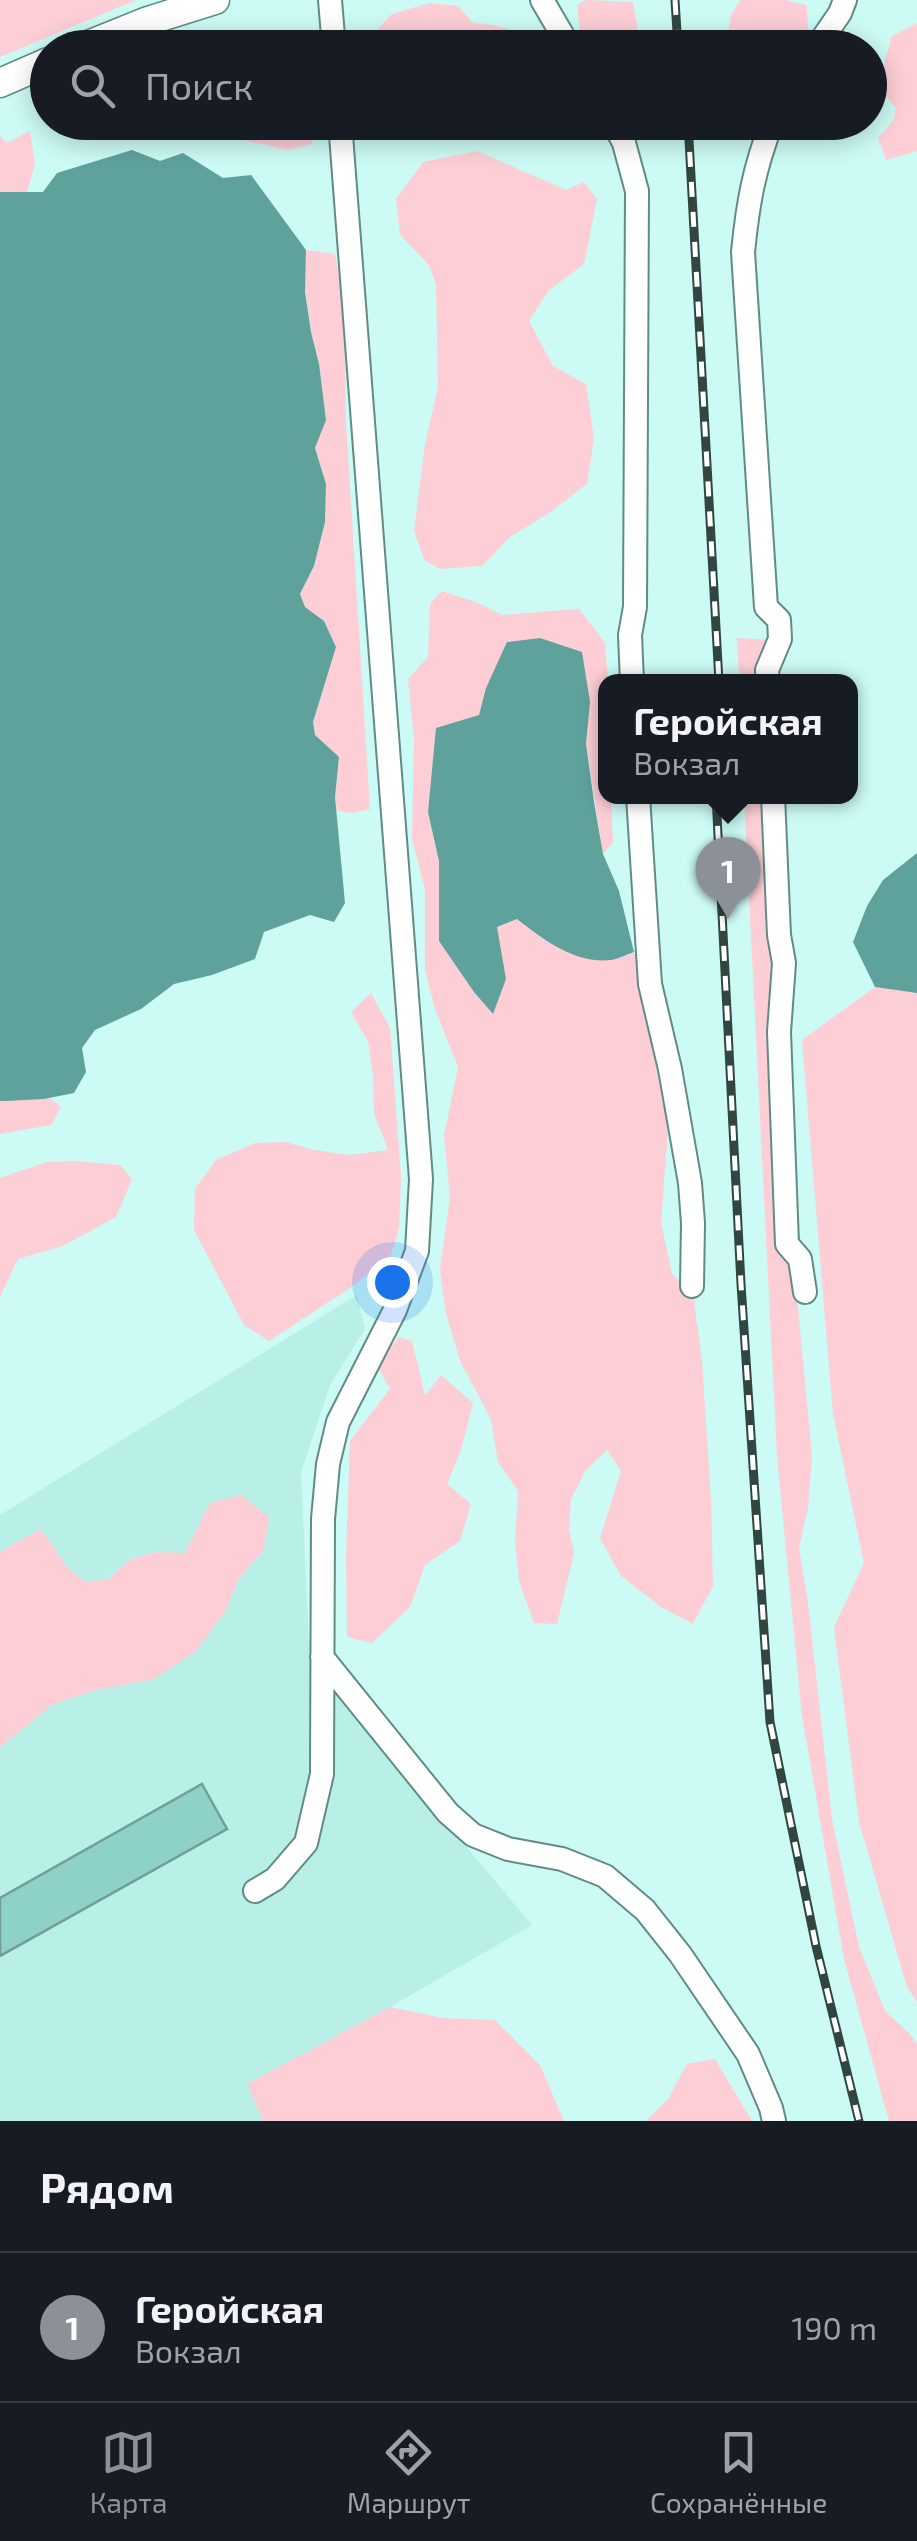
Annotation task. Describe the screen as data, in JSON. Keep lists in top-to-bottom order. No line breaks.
{"page":{"search":"Поиск","popup":["Геройская","Вокзал"],"pins":"1","heading":"Рядом","list":[{"mark":"1","name":"Геройская","note":"Вокзал","value":"190 m"}],"nav":["Карта","Маршрут","Сохранённые"]}}
